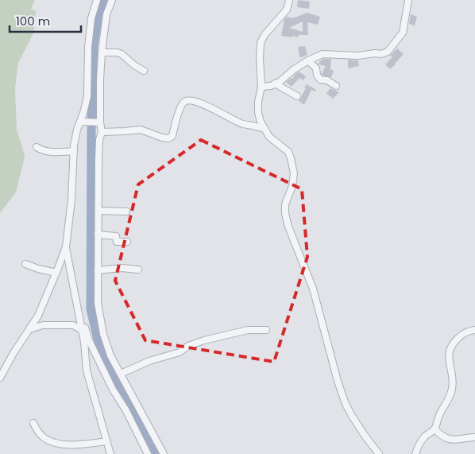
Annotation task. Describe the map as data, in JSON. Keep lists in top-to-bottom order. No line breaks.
{"scale_bar":"100 m"}
